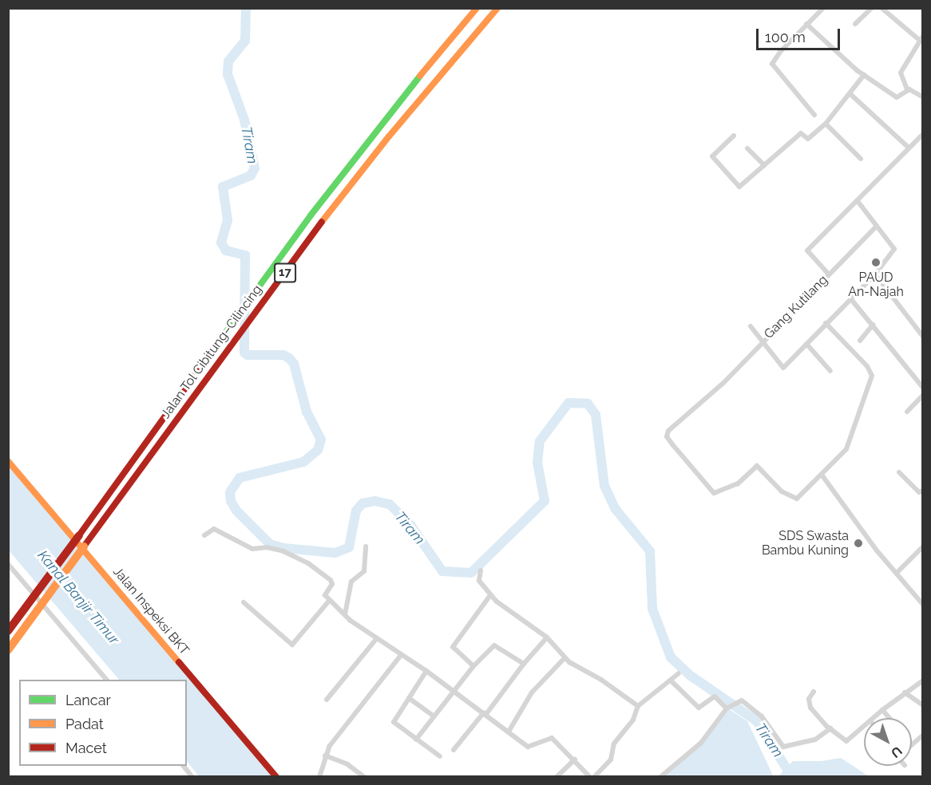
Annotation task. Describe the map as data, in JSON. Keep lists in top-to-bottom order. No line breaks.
{"streets":{"main road":["17","Jalan Tol Cibitung–Cilincing","Jalan Inspeksi BKT"],"street":["Gang Kutilang"]},"water":["Tiram","Kanal Banjir Timur"],"places":["PAUD An-Najah","SDS Swasta Bambu Kuning"],"legend":["Lancar","Padat","Macet"],"scale_bar":"100 m","north":"bottom right"}
